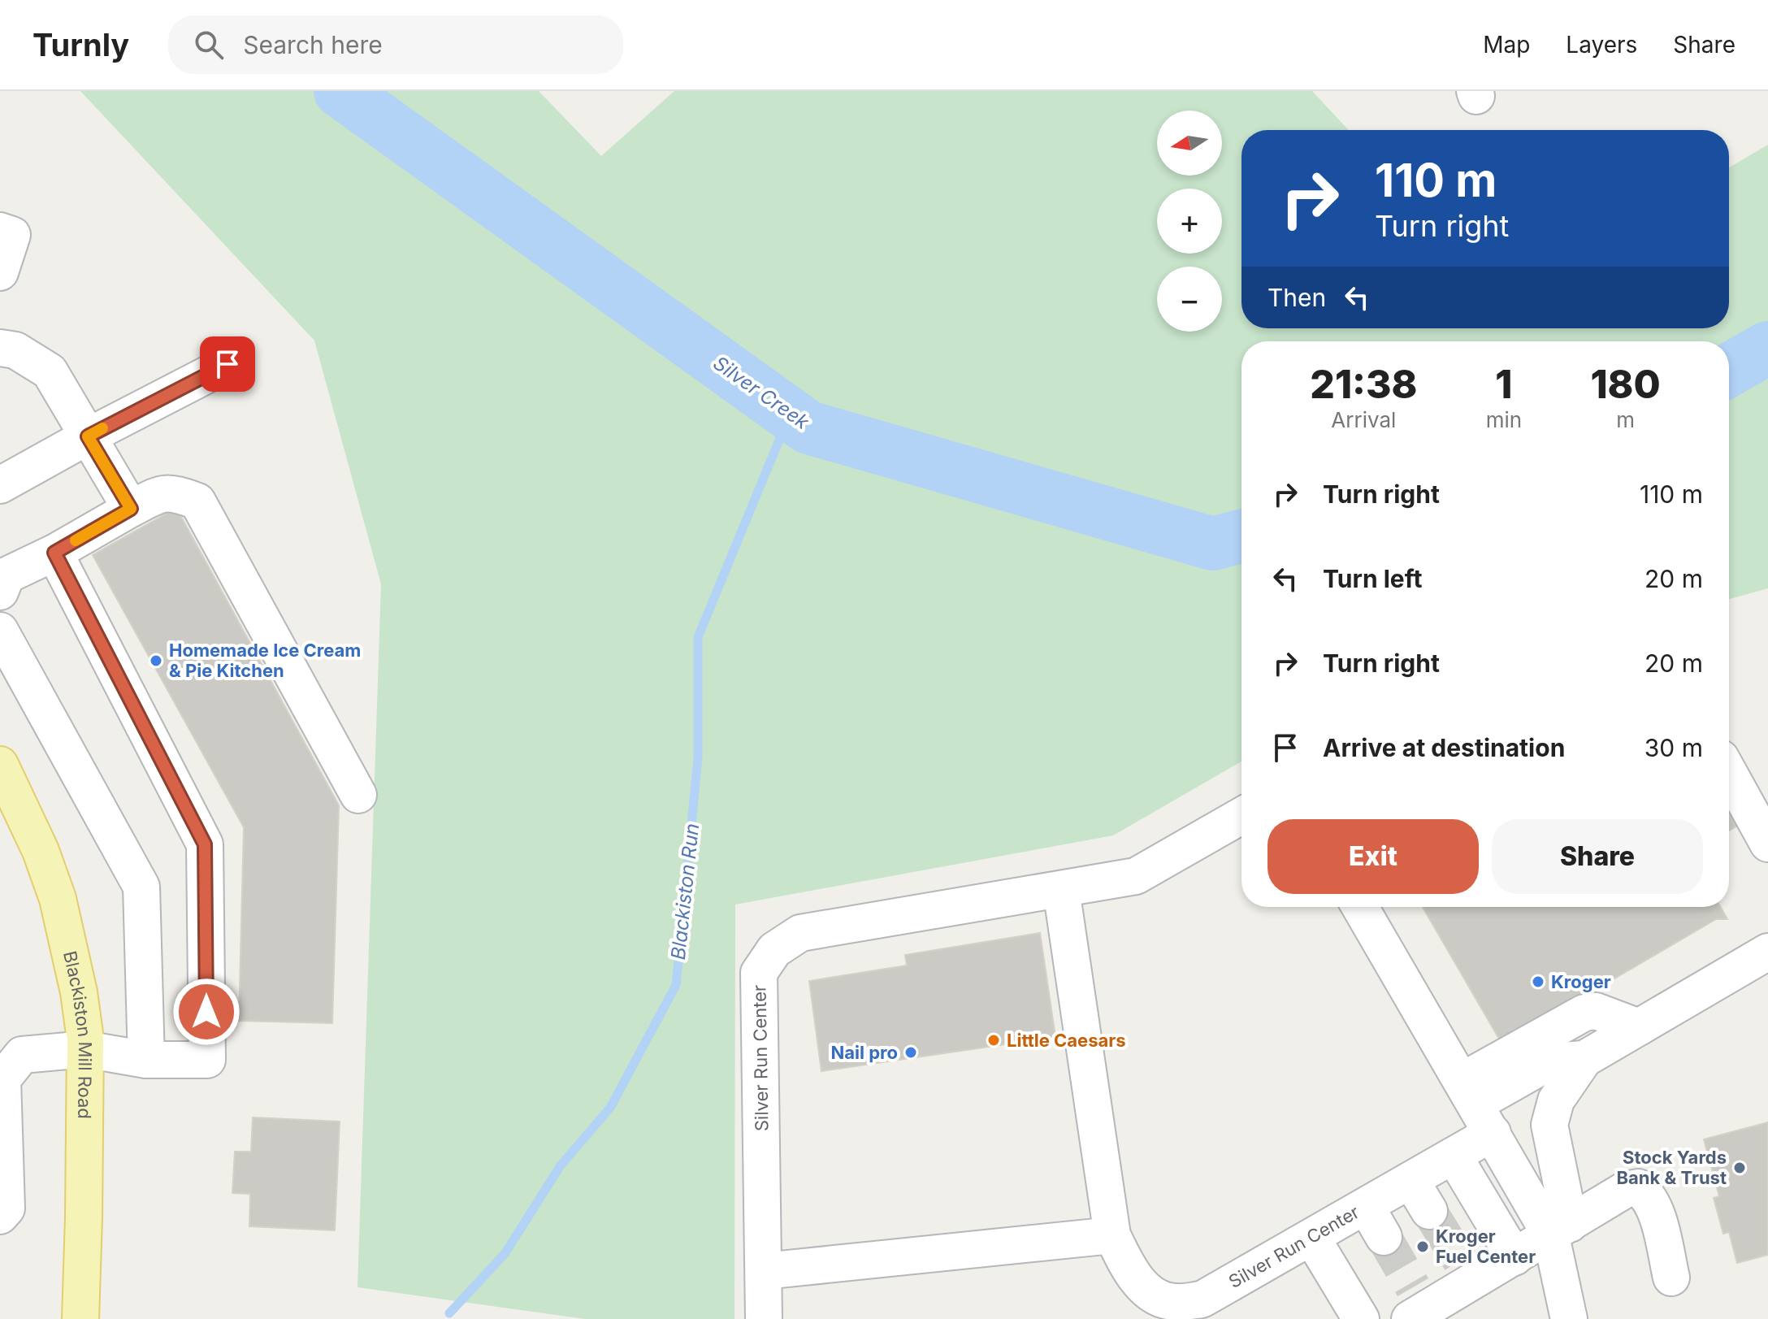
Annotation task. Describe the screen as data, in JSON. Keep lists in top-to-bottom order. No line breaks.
{"streets":{"main road":["Blackiston Mill Road"],"lane":["Silver Run Center"]},"water":["Silver Creek","Blackiston Run"],"places":["Homemade Ice Cream & Pie Kitchen","Kroger","Little Caesars","Nail pro","Stock Yards Bank & Trust","Kroger Fuel Center"],"north":"left","page":{"header":"Turnly","search":"Search here","nav":["Map","Layers","Share"],"map_buttons":["+","−"],"turn":["110 m","Turn right"],"then":"Then","eta":["21:38","Arrival","1","min","180","m"],"list":[{"name":"Turn right","value":"110 m"},{"name":"Turn left","value":"20 m"},{"name":"Turn right","value":"20 m"},{"name":"Arrive at destination","value":"30 m"}],"buttons":["Exit","Share"]}}
